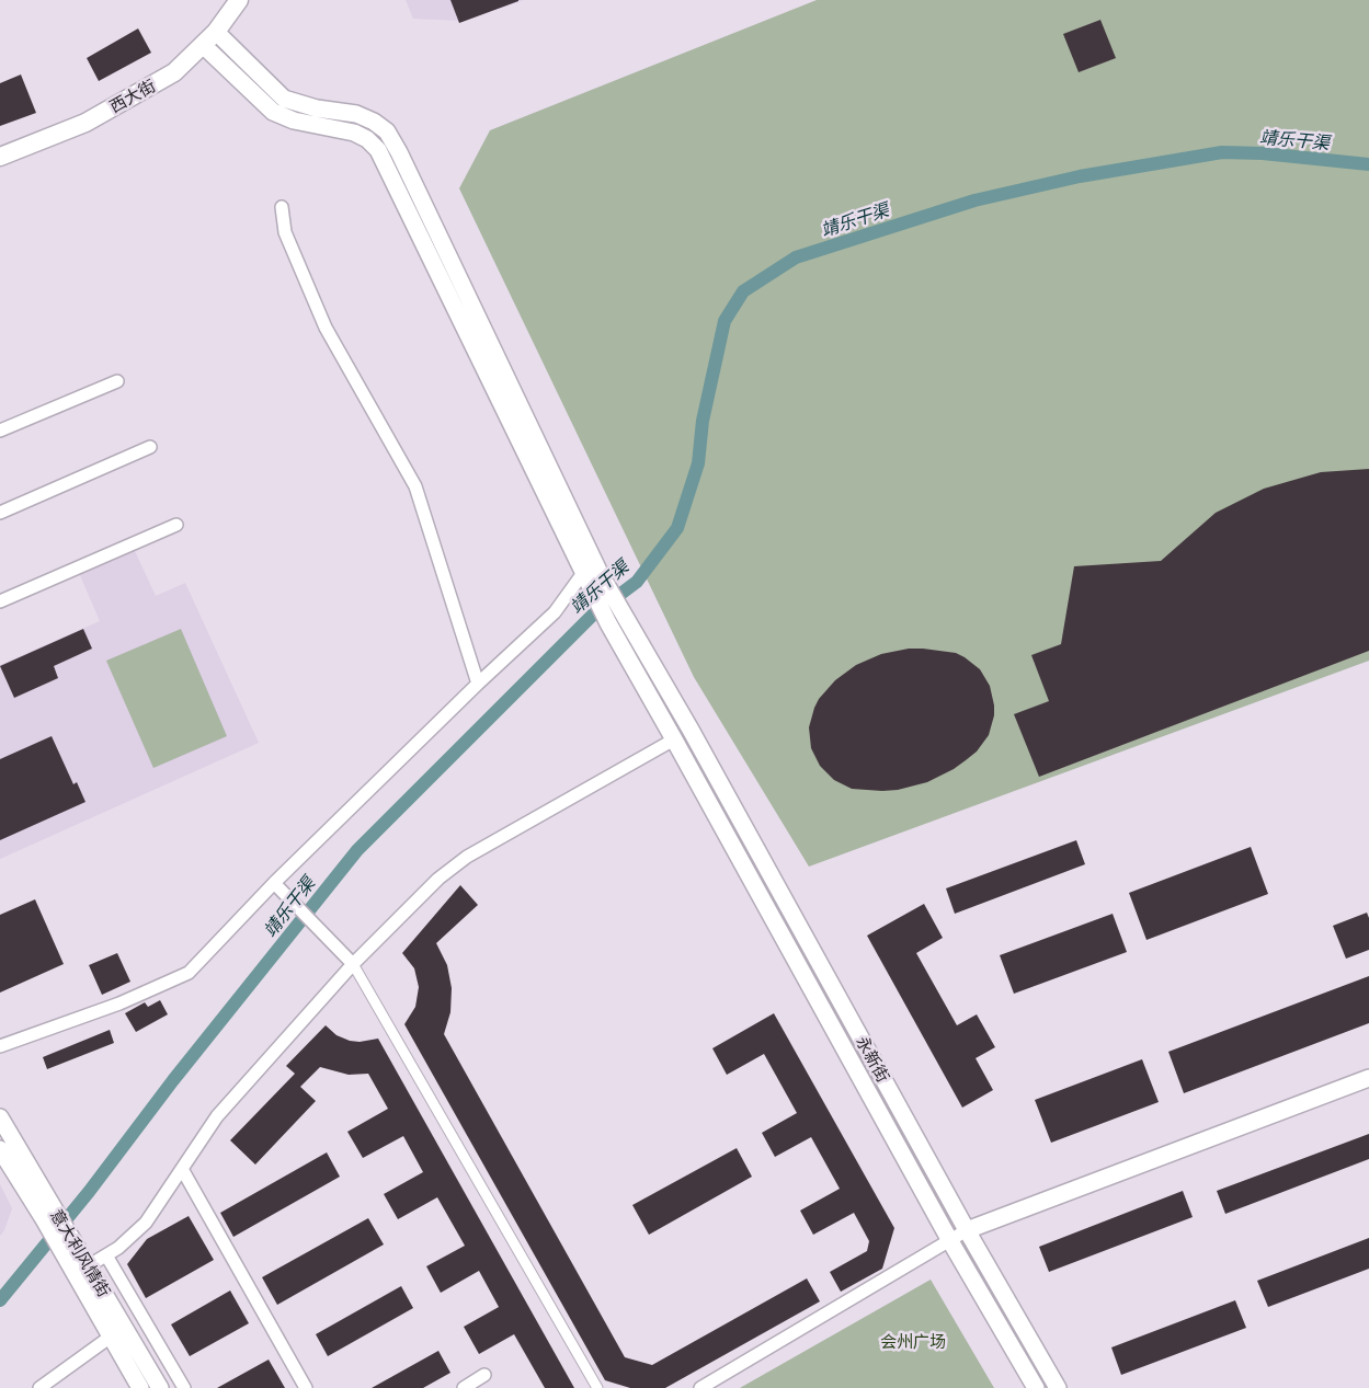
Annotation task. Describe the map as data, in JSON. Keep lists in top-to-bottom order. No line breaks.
{"streets":{"main road":["西大街"],"street":["永新街","意大利风情街"]},"water":["靖乐干渠"],"parks":["会州广场"]}
